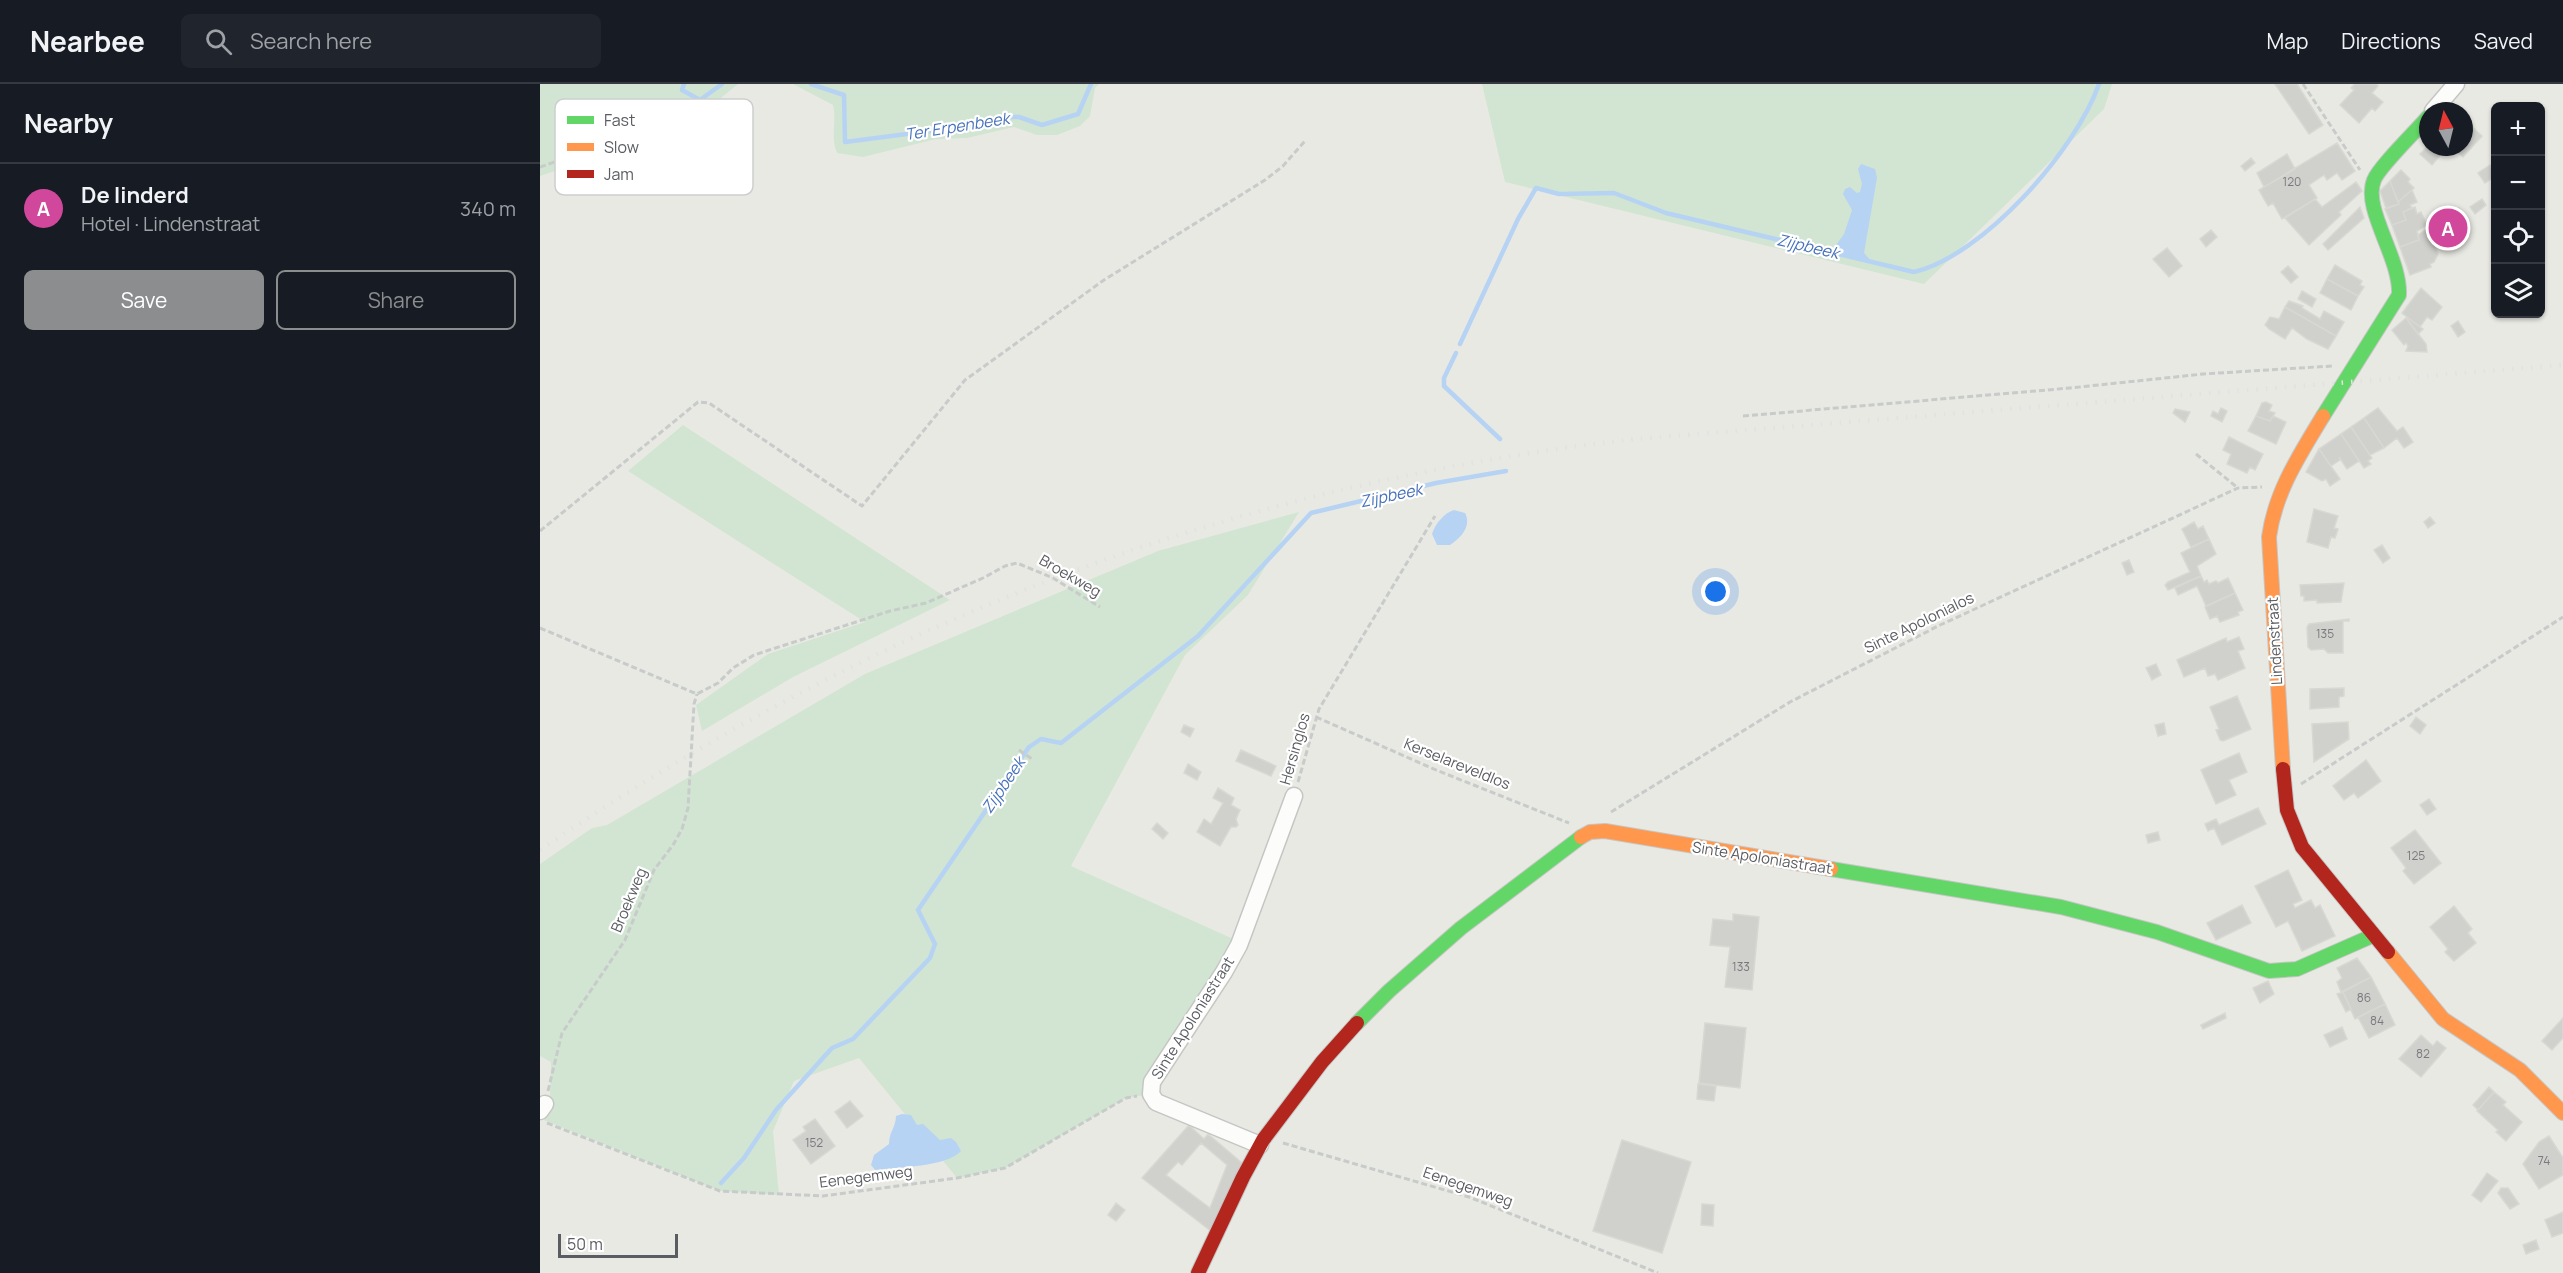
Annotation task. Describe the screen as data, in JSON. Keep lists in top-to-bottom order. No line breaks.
{"streets":{"street":["Lindenstraat","Sinte Apoloniastraat"],"path":["Broekweg","Sinte Apolonialos","Hersinglos","Kerselareveldlos","Eenegemweg"]},"crossings":[["Broekweg","Eenegemweg"],["Sinte Apolonialos","Lindenstraat"],["Lindenstraat","Sinte Apoloniastraat"],["Hersinglos","Kerselareveldlos"],["Hersinglos","Sinte Apoloniastraat"],["Kerselareveldlos","Sinte Apoloniastraat"],["Sinte Apoloniastraat","Eenegemweg"]],"water":["Ter Erpenbeek","Zijpbeek"],"house_numbers":["120","135","125","133","86","84","82","152","74"],"legend":["Fast","Slow","Jam"],"scale_bar":"50 m","north":"top","page":{"header":"Nearbee","search":"Search here","nav":["Map","Directions","Saved"],"heading":"Nearby","map_buttons":["+","−"],"list":[{"mark":"A","name":"De linderd","note":"Hotel · Lindenstraat","value":"340 m"}],"pins":"A","buttons":["Save","Share"],"scale":"50 m"}}
